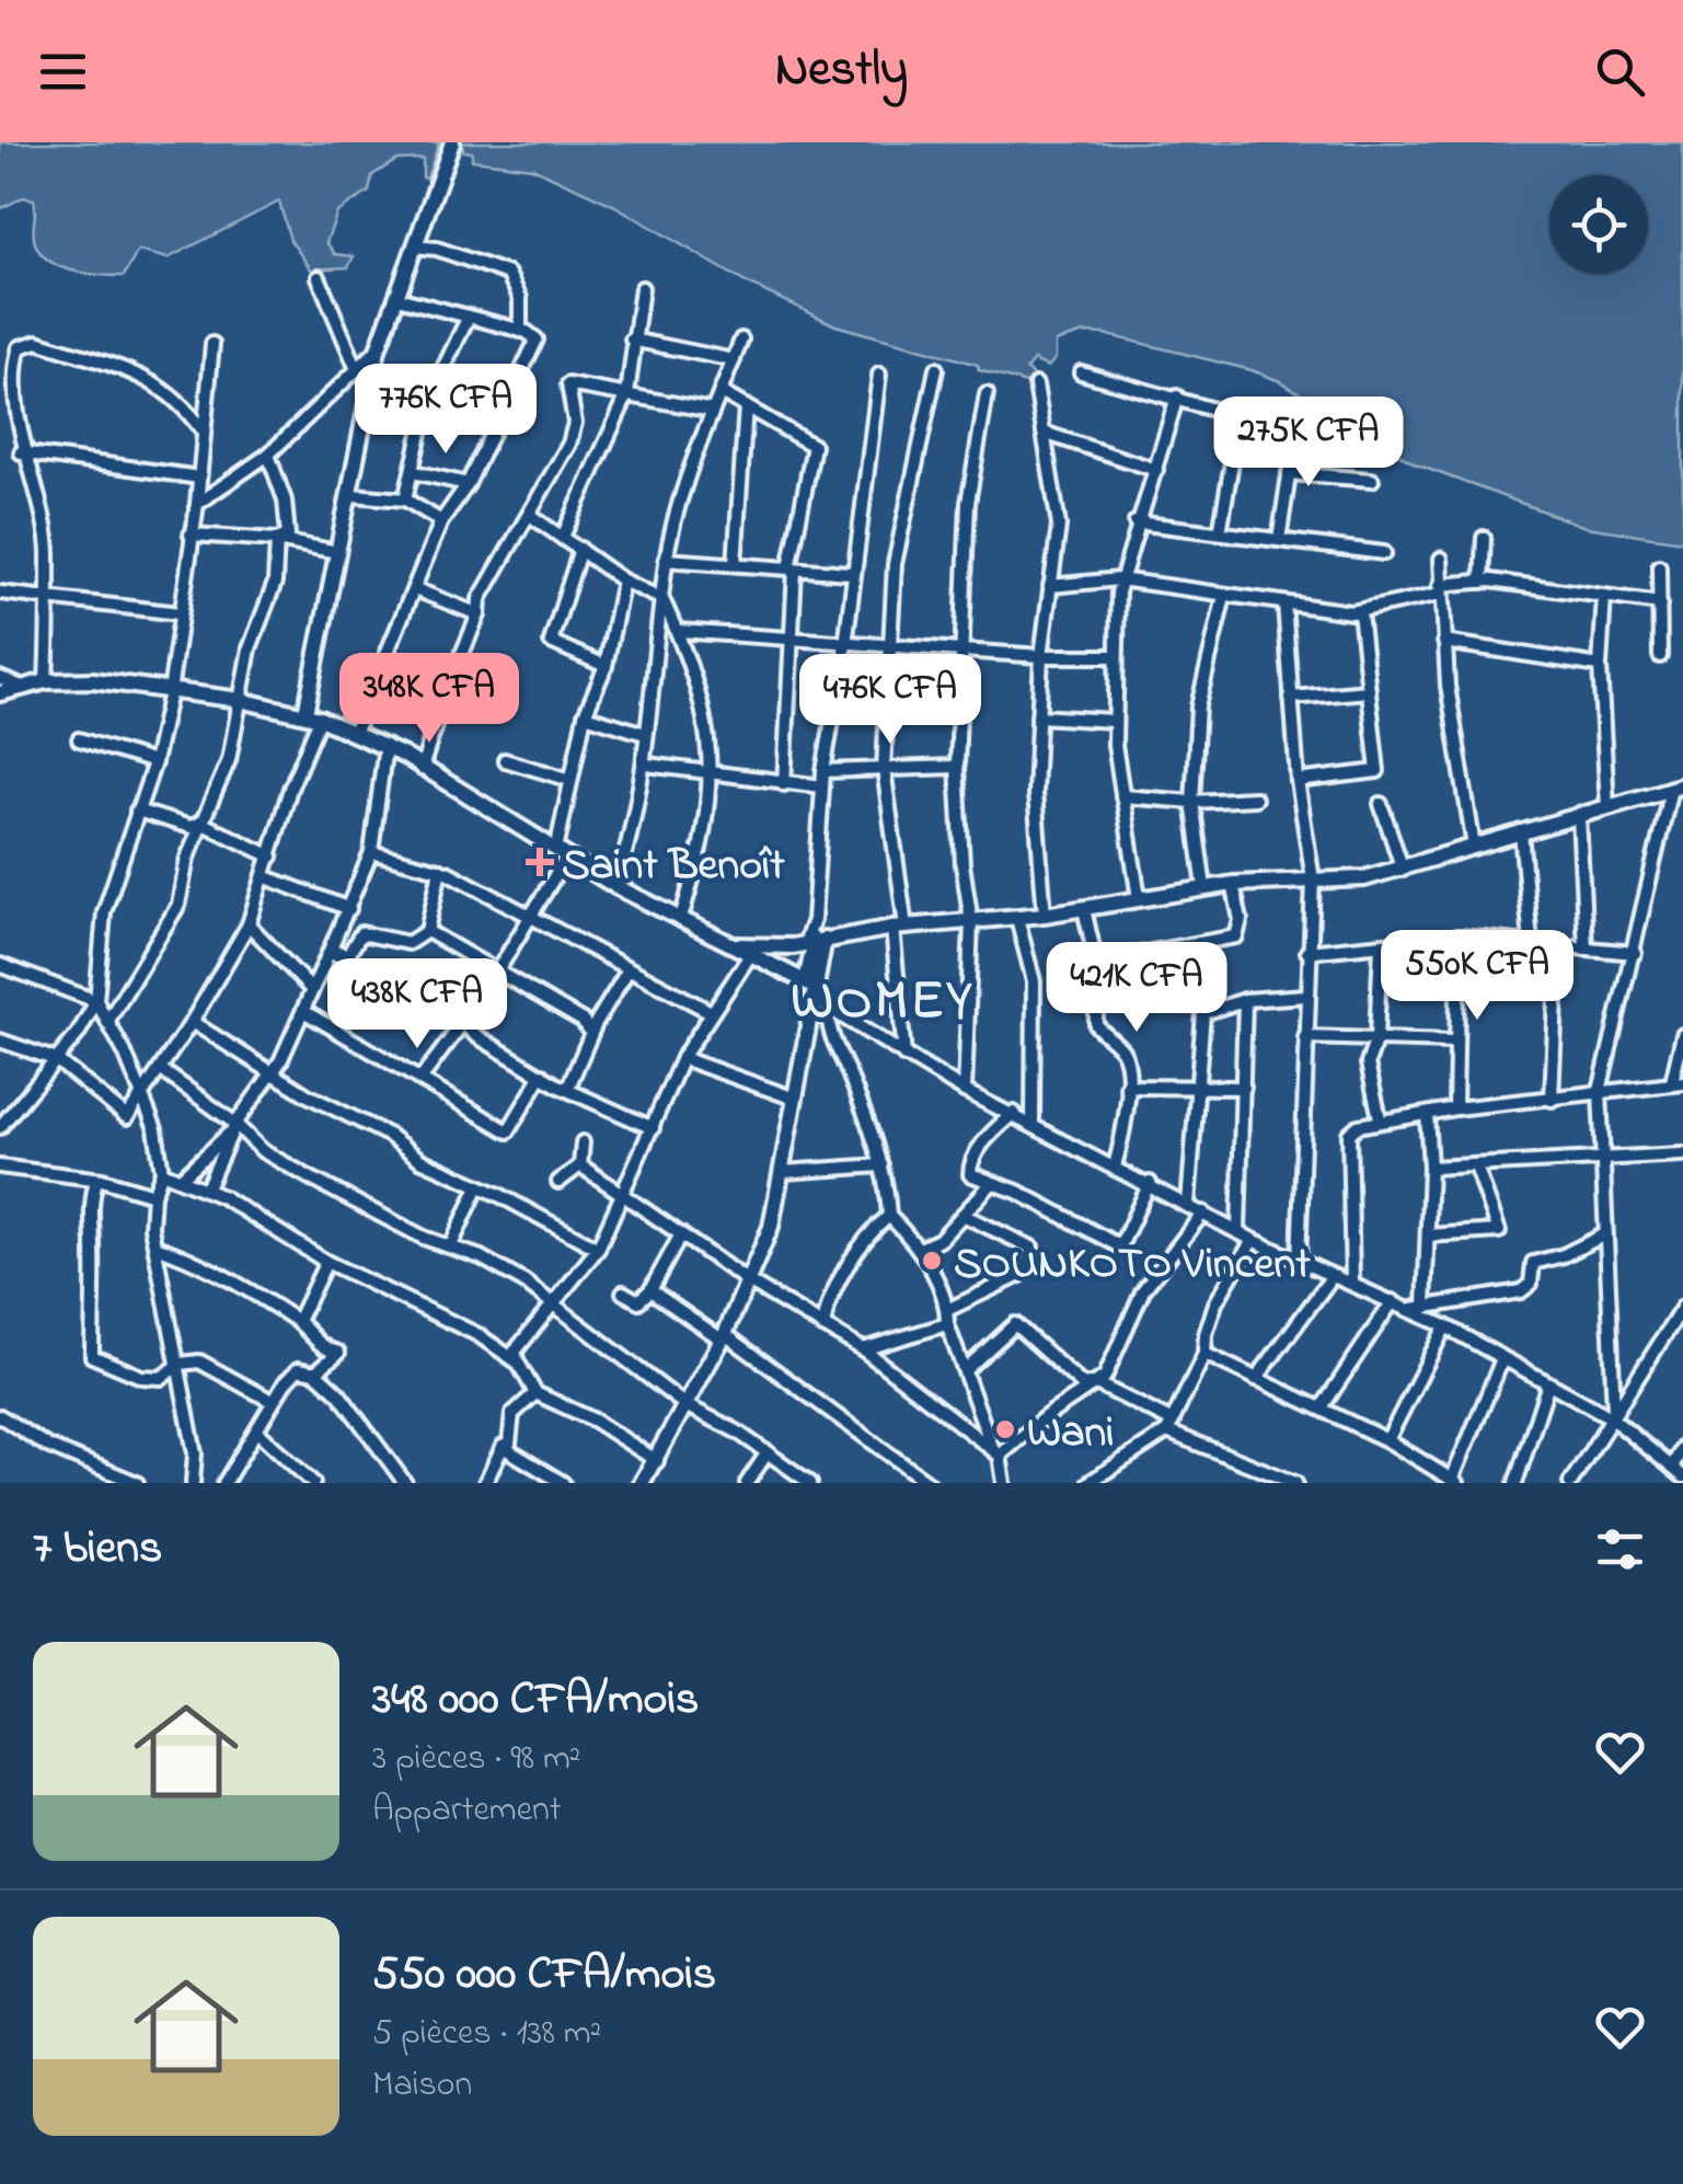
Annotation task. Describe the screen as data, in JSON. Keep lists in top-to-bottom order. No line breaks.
{"districts":["WOMEY"],"places":{"health":["Saint Benoît"],"other":["SOUNKOTO Vincent","Wani"]},"page":{"header":"Nestly","price":["776K CFA","275K CFA","348K CFA","476K CFA","550K CFA","421K CFA","438K CFA"],"heading":"7 biens","list":[{"name":"348 000 CFA/mois","note":"3 pièces · 98 m² · Appartement"},{"name":"550 000 CFA/mois","note":"5 pièces · 138 m² · Maison"}]}}
